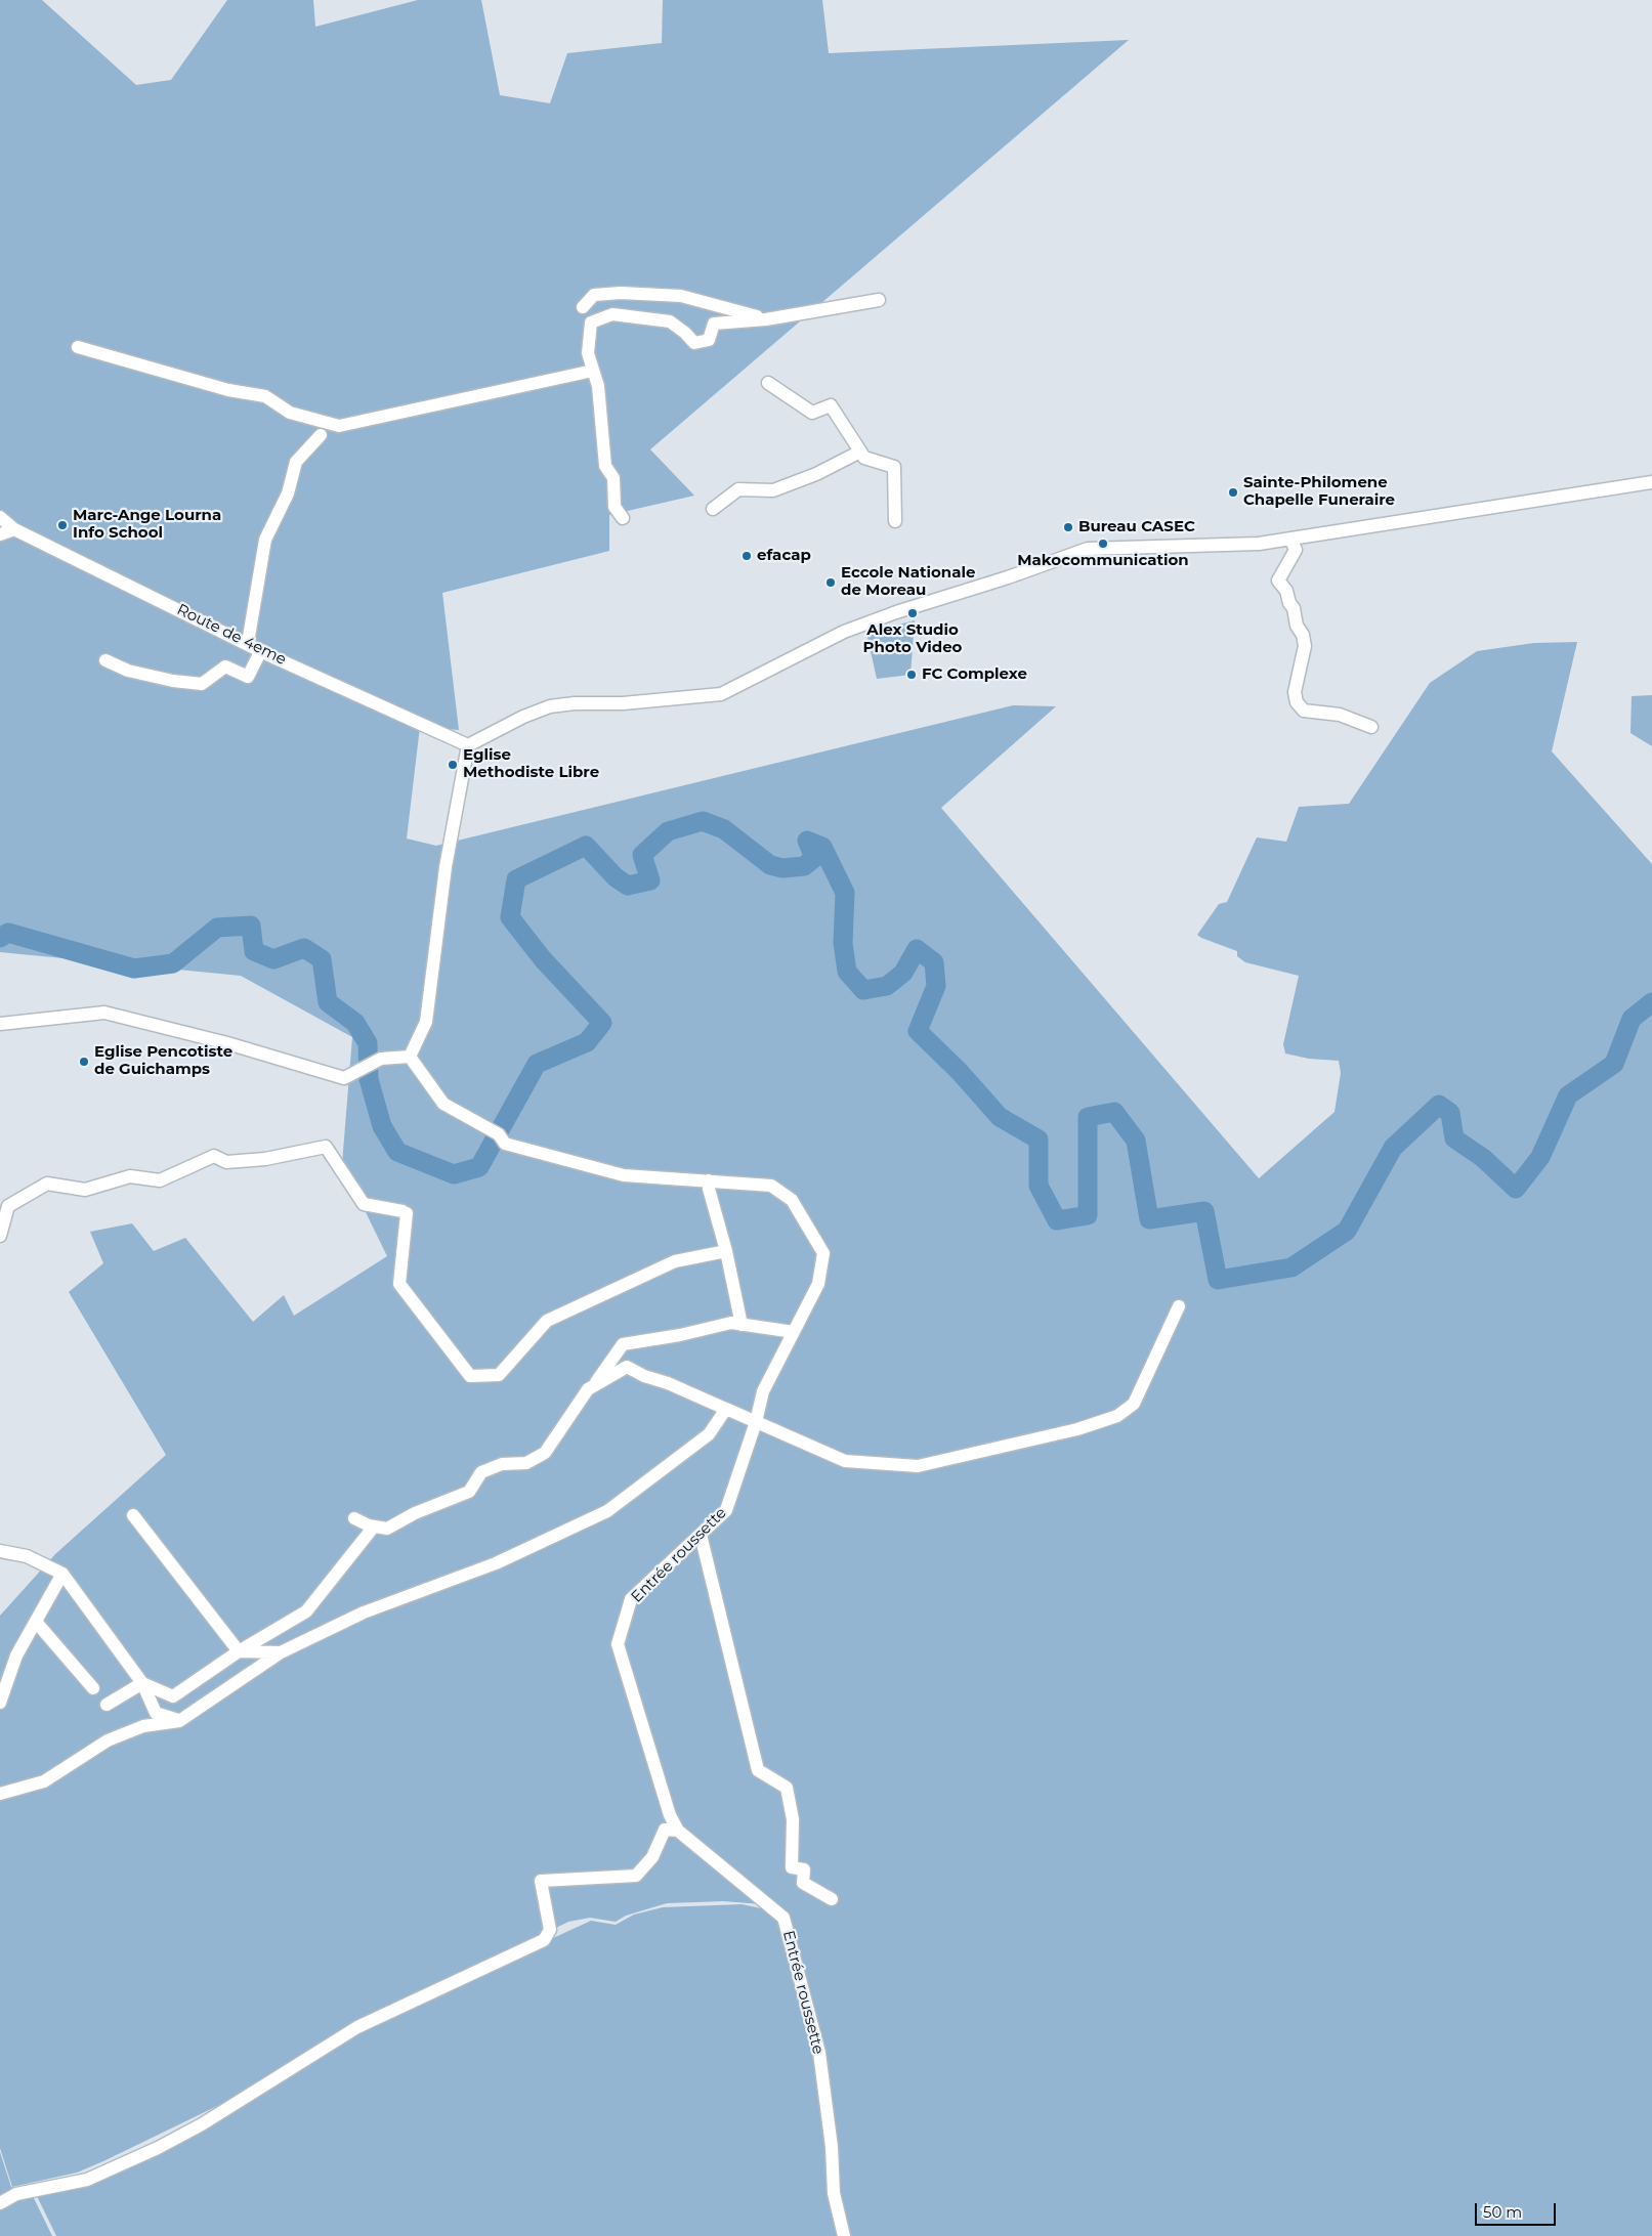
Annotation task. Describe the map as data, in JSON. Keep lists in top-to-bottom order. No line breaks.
{"streets":{"street":["Route de 4eme","Entrée roussette"]},"places":["Sainte-Philomene Chapelle Funeraire","Marc-Ange Lourna Info School","Bureau CASEC","Makocommunication","efacap","Eccole Nationale de Moreau","Alex Studio Photo Video","FC Complexe","Eglise Methodiste Libre","Eglise Pencotiste de Guichamps"],"scale_bar":"50 m"}
